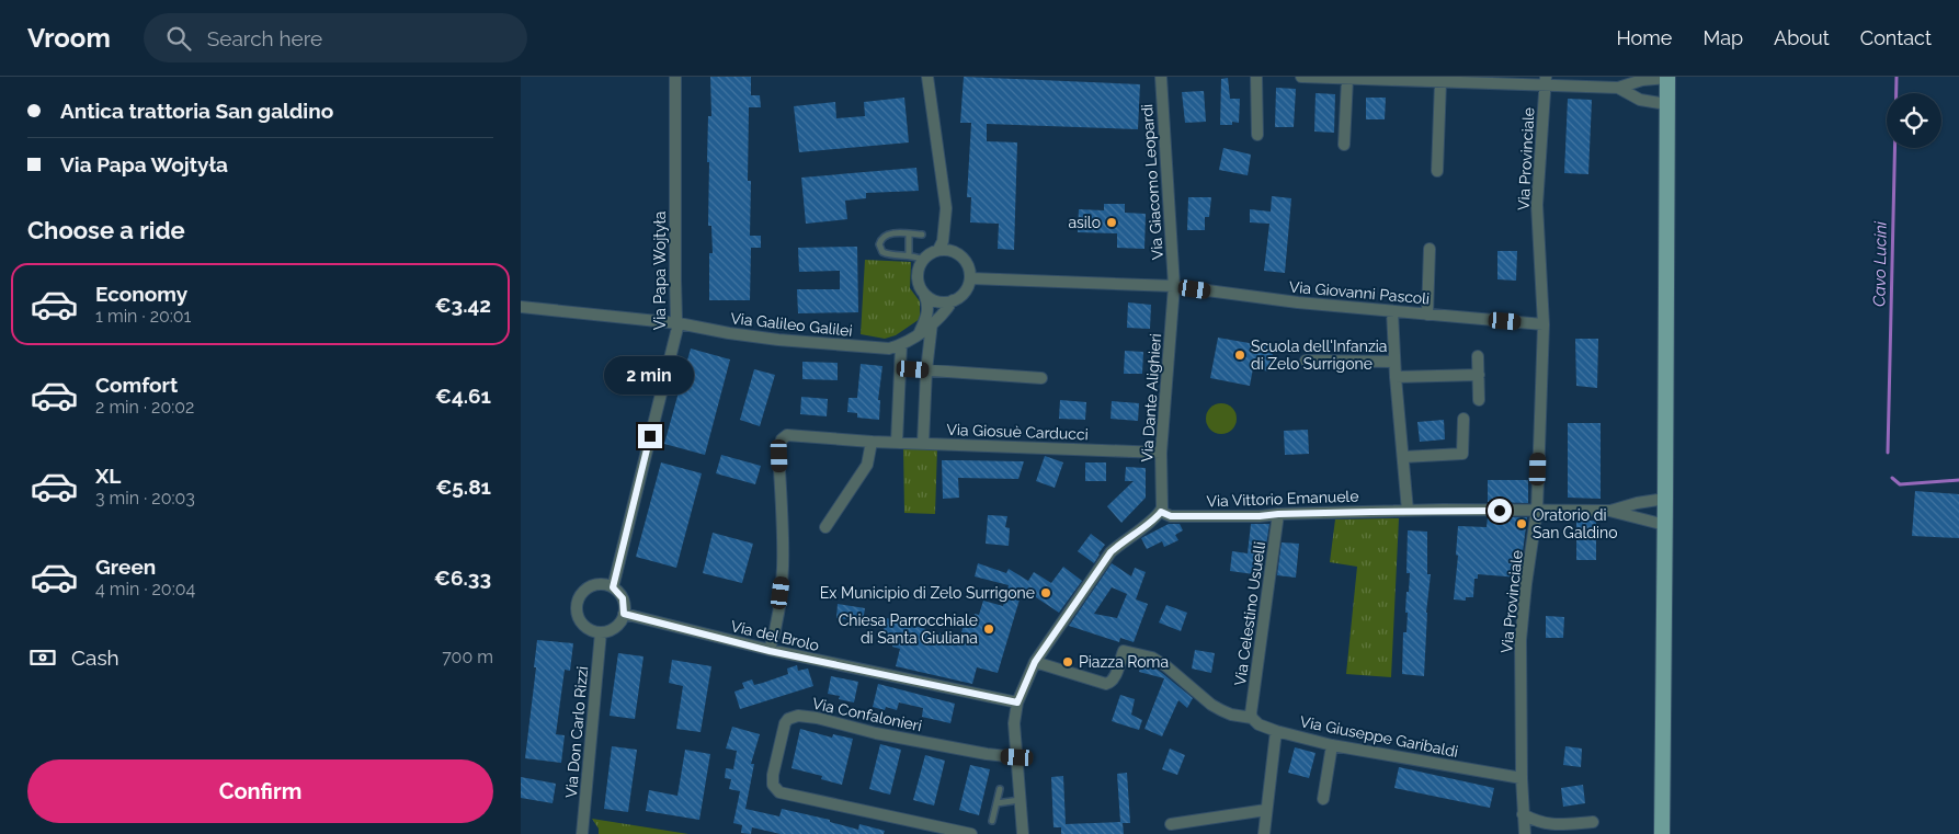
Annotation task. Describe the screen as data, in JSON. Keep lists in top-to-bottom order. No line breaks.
{"streets":{"street":["Via Provinciale","Via Giacomo Leopardi","Via Papa Wojtyła","Via Giovanni Pascoli","Via Galileo Galilei","Via Dante Alighieri","Via Giosuè Carducci","Via Vittorio Emanuele","Via Celestino Usuelli","Via del Brolo","Via Confalonieri","Via Don Carlo Rizzi","Via Giuseppe Garibaldi"]},"crossings":[["Via Provinciale","Via Giovanni Pascoli"],["Via Provinciale","Via Vittorio Emanuele"],["Via Provinciale","Via Giuseppe Garibaldi"],["Via Giacomo Leopardi","Via Giovanni Pascoli"],["Via Giacomo Leopardi","Via Dante Alighieri"],["Via Papa Wojtyła","Via Galileo Galilei"],["Via Papa Wojtyła","Via del Brolo"],["Via Papa Wojtyła","Via Don Carlo Rizzi"],["Via Giovanni Pascoli","Via Dante Alighieri"],["Via Dante Alighieri","Via Giosuè Carducci"],["Via Dante Alighieri","Via Vittorio Emanuele"],["Via Giosuè Carducci","Via del Brolo"],["Via Vittorio Emanuele","Via Celestino Usuelli"],["Via Celestino Usuelli","Via Giuseppe Garibaldi"],["Via del Brolo","Via Don Carlo Rizzi"]],"water":["Cavo Lucini"],"places":["asilo","Scuola dell'Infanzia di Zelo Surrigone","Oratorio di San Galdino","Ex Municipio di Zelo Surrigone","Chiesa Parrocchiale di Santa Giuliana","Piazza Roma"],"page":{"header":"Vroom","search":"Search here","nav":["Home","Map","About","Contact"],"banner":["Antica trattoria San galdino","Via Papa Wojtyła"],"heading":"Choose a ride","list":[{"name":"Economy","note":"1 min · 20:01","value":"€3.42"},{"name":"Comfort","note":"2 min · 20:02","value":"€4.61"},{"name":"XL","note":"3 min · 20:03","value":"€5.81"},{"name":"Green","note":"4 min · 20:04","value":"€6.33"}],"bubble":"2 min","pay":["Cash","700 m"],"buttons":"Confirm"}}
